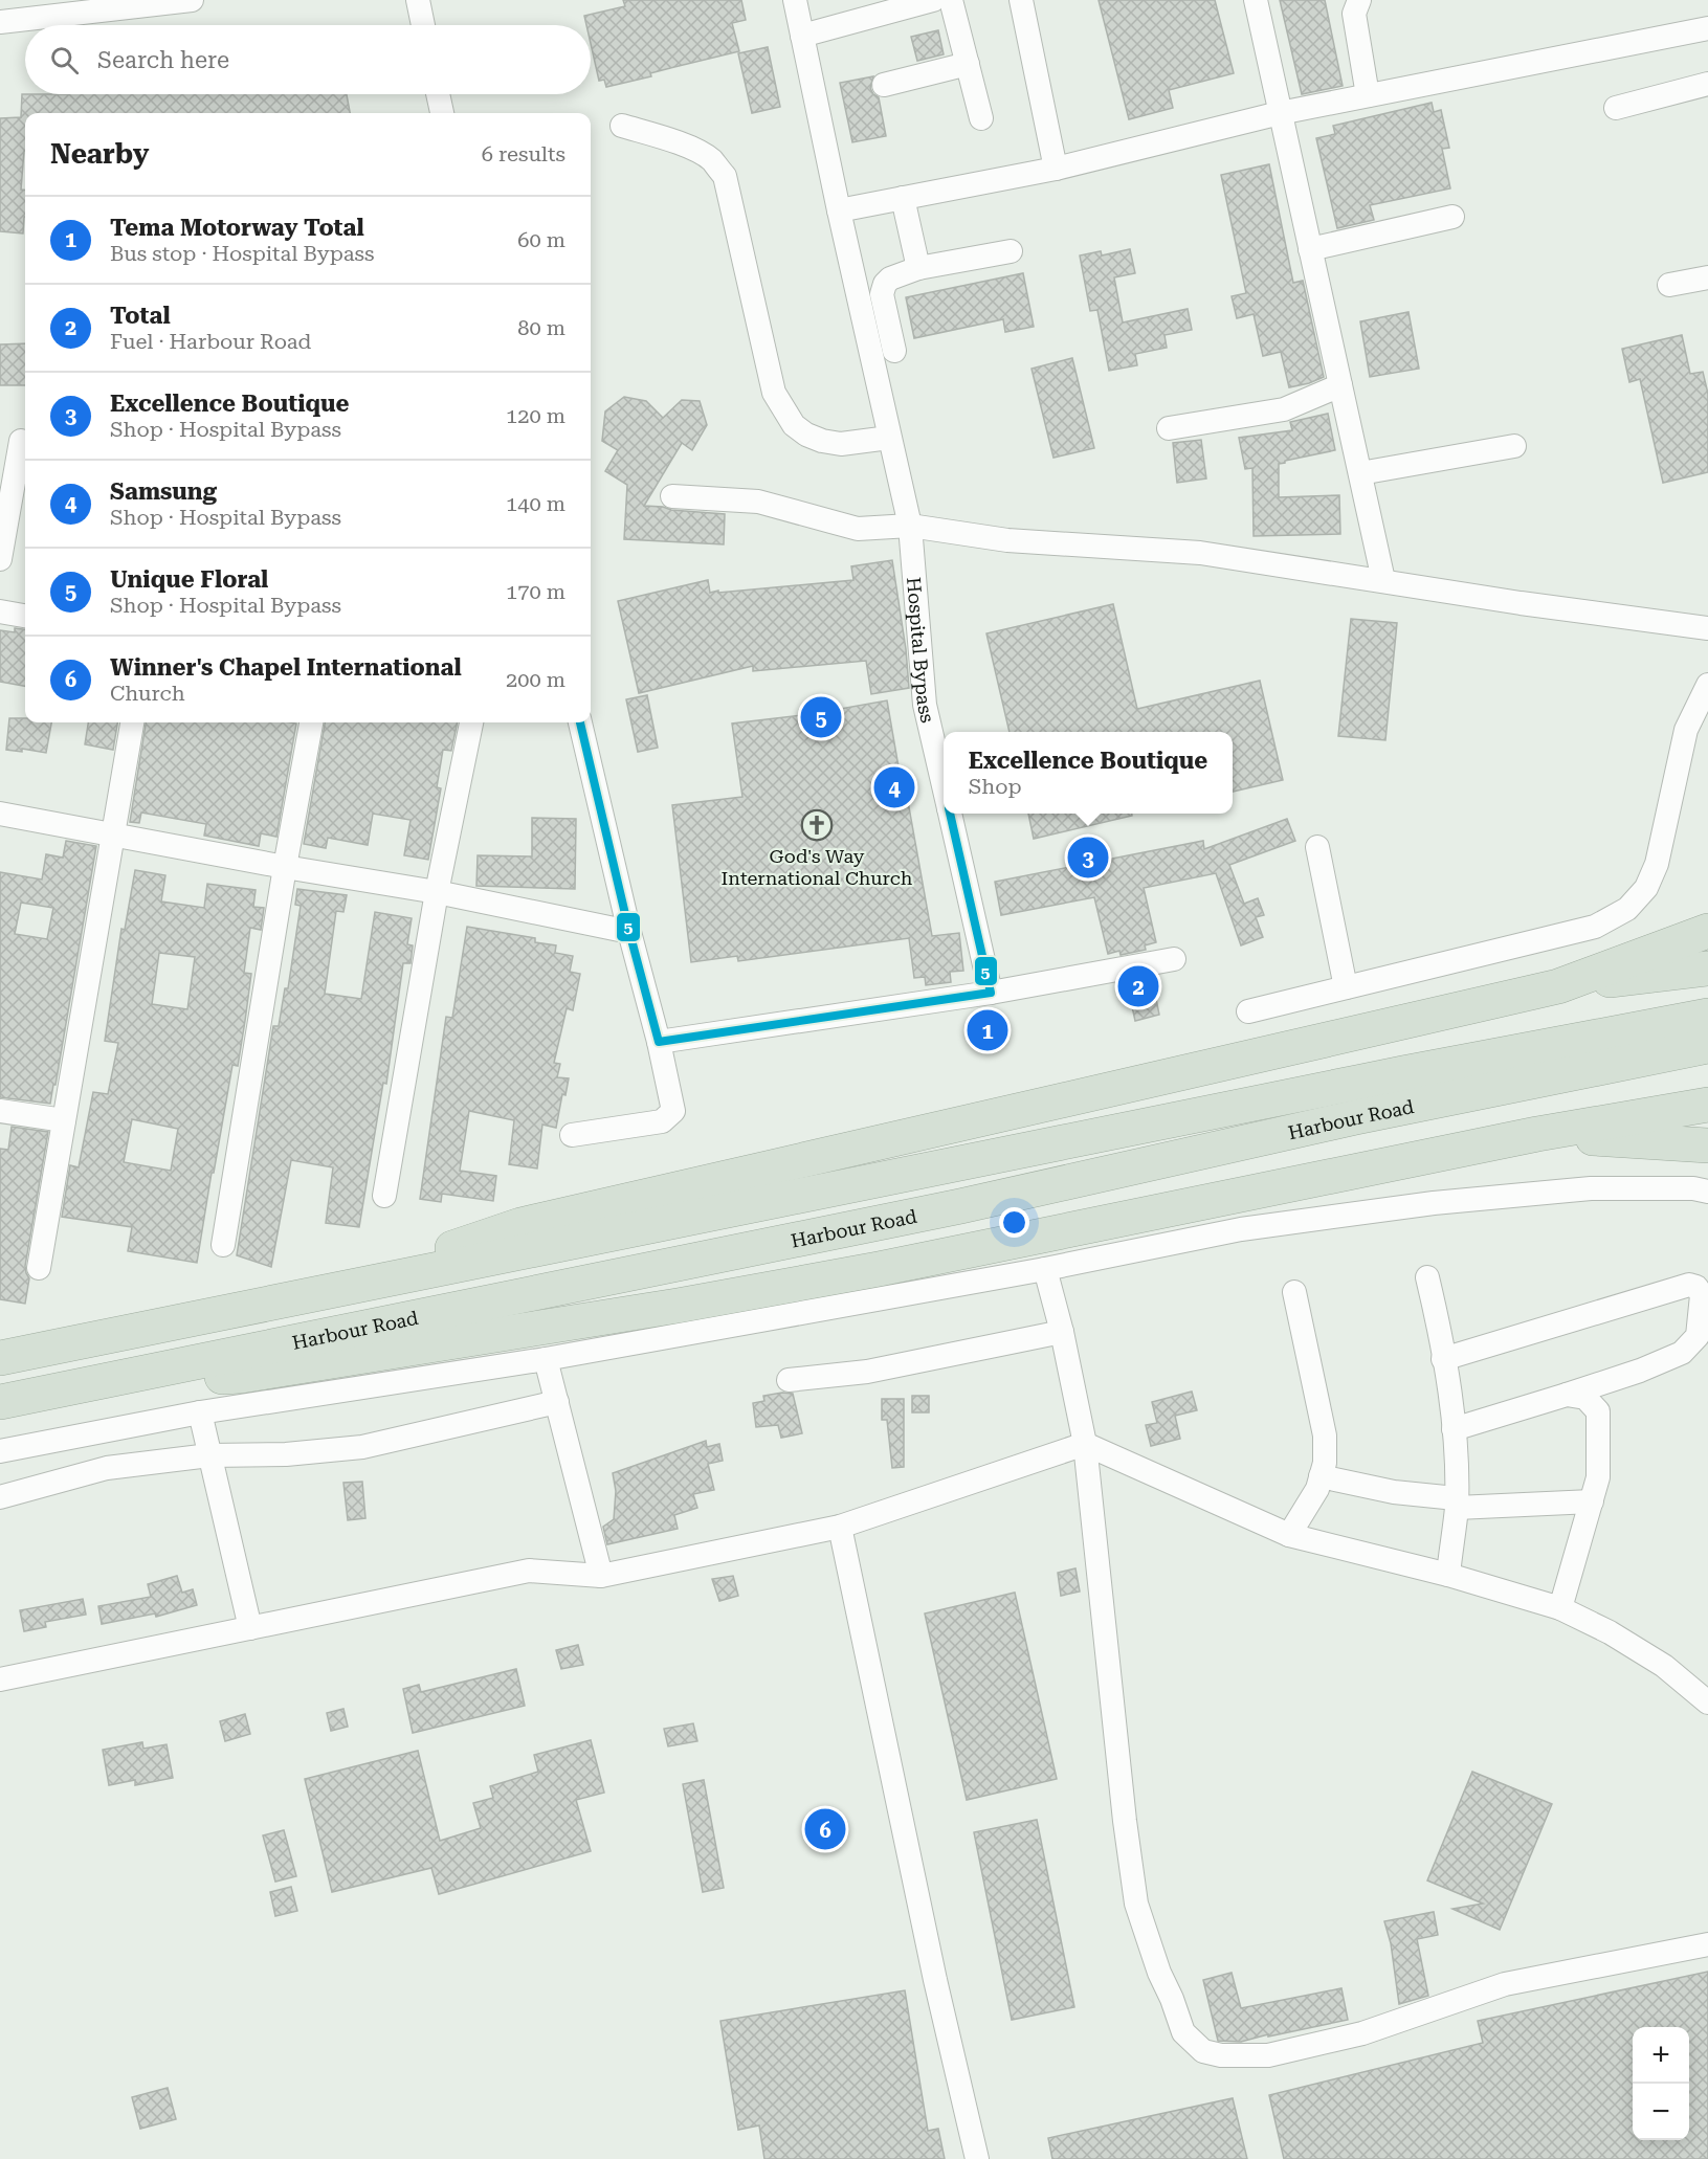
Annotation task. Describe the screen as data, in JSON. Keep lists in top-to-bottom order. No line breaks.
{"streets":{"highway":["Harbour Road"],"street":["Hospital Bypass"]},"places":{"church":["God's Way International Church"]},"lines":["transit line 5"],"page":{"search":"Search here","heading":["Nearby","6 results"],"list":[{"mark":"1","name":"Tema Motorway Total","note":"Bus stop · Hospital Bypass","value":"60 m"},{"mark":"2","name":"Total","note":"Fuel · Harbour Road","value":"80 m"},{"mark":"3","name":"Excellence Boutique","note":"Shop · Hospital Bypass","value":"120 m"},{"mark":"4","name":"Samsung","note":"Shop · Hospital Bypass","value":"140 m"},{"mark":"5","name":"Unique Floral","note":"Shop · Hospital Bypass","value":"170 m"},{"mark":"6","name":"Winner's Chapel International","note":"Church","value":"200 m"}],"pins":["5","4","3","2","1","6"],"popup":["Excellence Boutique","Shop"],"map_buttons":["+","−"]}}
